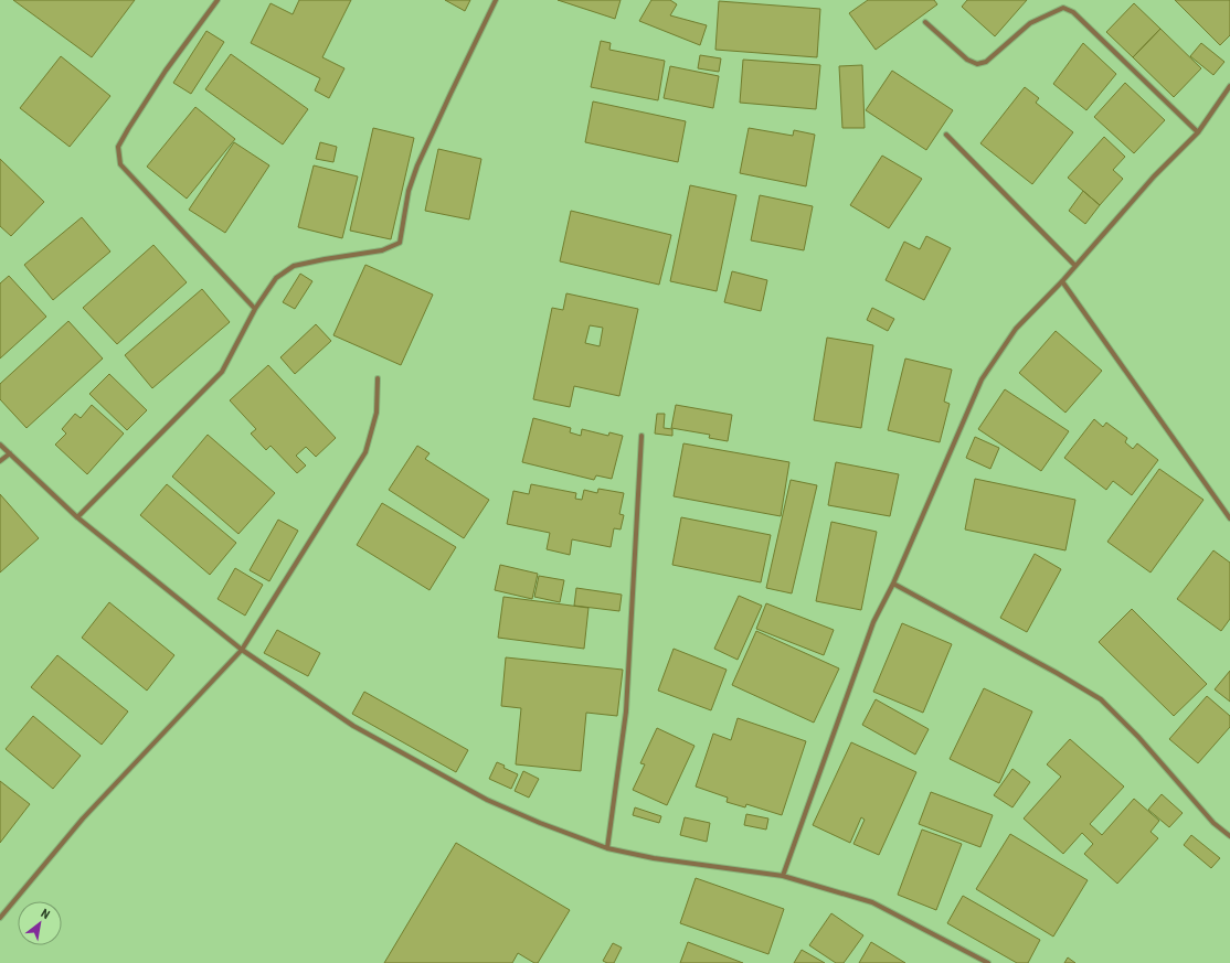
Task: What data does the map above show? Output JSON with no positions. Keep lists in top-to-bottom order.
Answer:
{
  "north": "top right"
}
